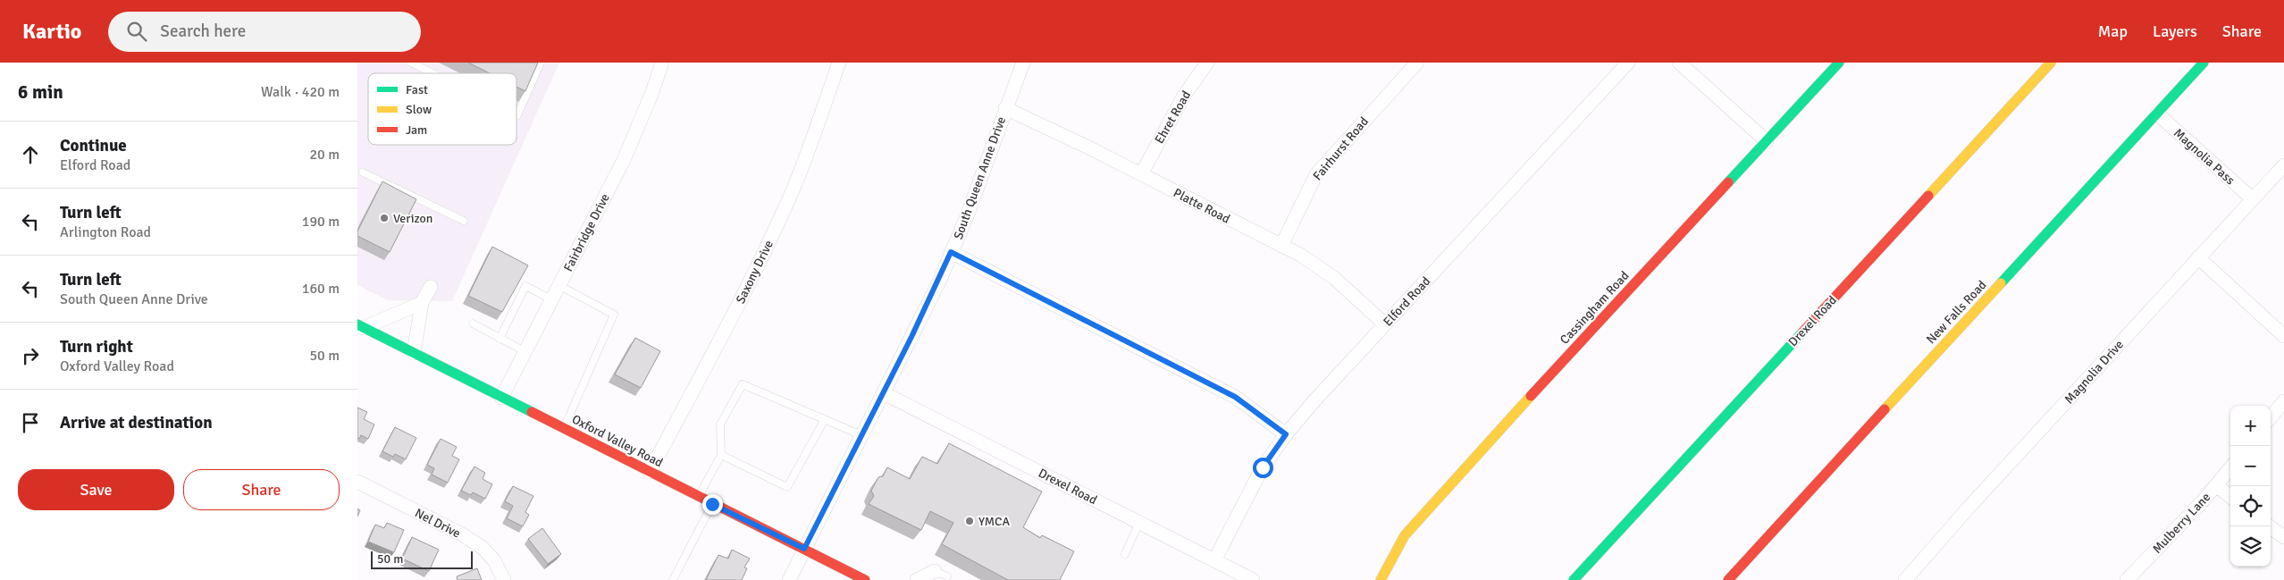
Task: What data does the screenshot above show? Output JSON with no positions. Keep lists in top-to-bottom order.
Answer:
{
  "streets": {
    "street": [
      "Ehret Road",
      "Fairhurst Road",
      "Magnolia Pass",
      "South Queen Anne Drive",
      "Platte Road",
      "Fairbridge Drive",
      "Saxony Drive",
      "Elford Road",
      "Cassingham Road",
      "New Falls Road",
      "Drexel Road",
      "Magnolia Drive",
      "Oxford Valley Road",
      "Nel Drive",
      "Mulberry Lane"
    ]
  },
  "crossings": [
    ["Ehret Road", "Platte Road"],
    ["Fairhurst Road", "Platte Road"],
    ["Magnolia Pass", "New Falls Road"],
    ["Magnolia Pass", "Magnolia Drive"],
    ["South Queen Anne Drive", "Platte Road"],
    ["South Queen Anne Drive", "Drexel Road"],
    ["South Queen Anne Drive", "Oxford Valley Road"],
    ["Platte Road", "Elford Road"],
    ["Fairbridge Drive", "Oxford Valley Road"],
    ["Saxony Drive", "Oxford Valley Road"],
    ["Elford Road", "Drexel Road"]
  ],
  "places": ["Verizon", "YMCA"],
  "legend": ["Fast", "Slow", "Jam"],
  "scale_bar": "50 m",
  "page": {
    "header": "Kartio",
    "search": "Search here",
    "nav": ["Map", "Layers", "Share"],
    "heading": ["6 min", "Walk · 420 m"],
    "list": [
      ["Continue", "Elford Road", "20 m"],
      ["Turn left", "Arlington Road", "190 m"],
      ["Turn left", "South Queen Anne Drive", "160 m"],
      ["Turn right", "Oxford Valley Road", "50 m"],
      "Arrive at destination"
    ],
    "map_buttons": ["+", "−"],
    "buttons": ["Save", "Share"],
    "scale": "50 m"
  }
}
